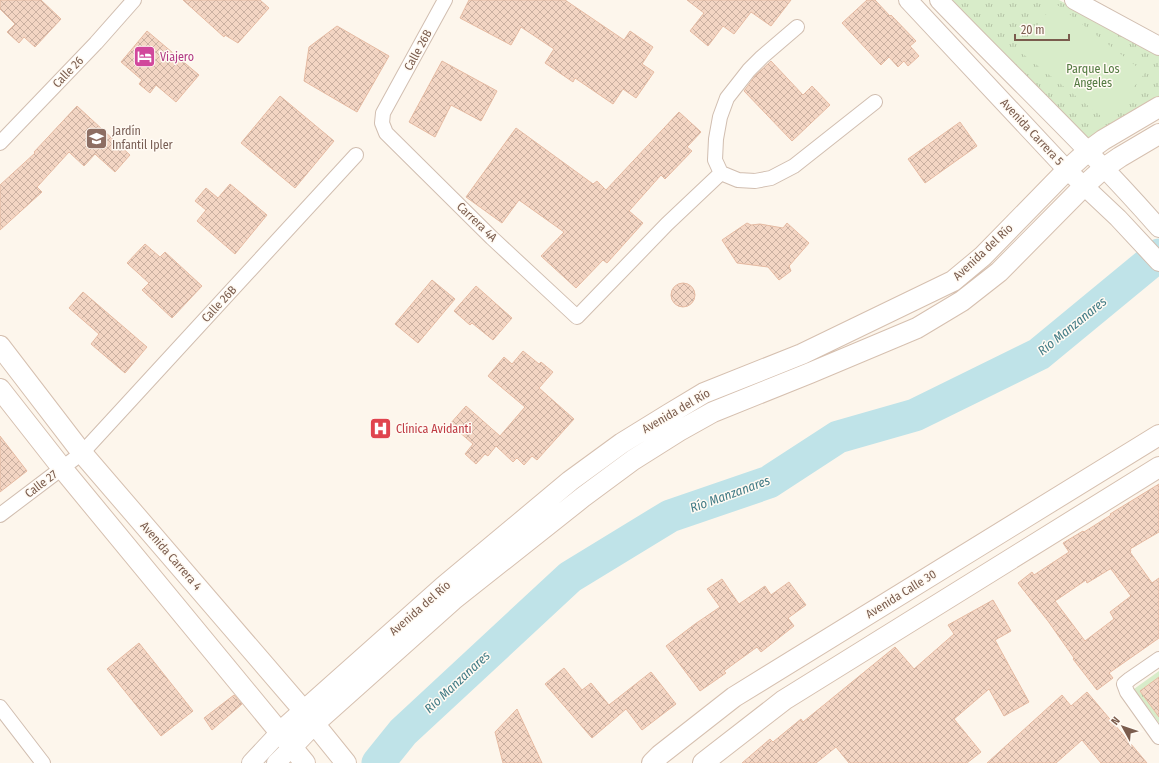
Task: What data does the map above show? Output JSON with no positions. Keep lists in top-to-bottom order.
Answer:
{
  "streets": {
    "main road": ["Avenida del Río", "Avenida Carrera 4", "Avenida Calle 30"],
    "street": [
      "Calle 26B",
      "Calle 26",
      "Avenida Carrera 5",
      "Carrera 4A",
      "Calle 27"
    ]
  },
  "crossings": [
    ["Calle 26B", "Carrera 4A"],
    ["Calle 26B", "Calle 27"],
    ["Calle 26B", "Avenida Carrera 4"],
    ["Avenida Carrera 5", "Avenida del Río"],
    ["Avenida del Río", "Avenida Carrera 4"],
    ["Calle 27", "Avenida Carrera 4"]
  ],
  "water": ["Río Manzanares"],
  "parks": ["Parque Los Angeles"],
  "places": {
    "hotel": ["Viajero"],
    "school or university": ["Jardín Infantil Ipler"],
    "hospital": ["Clínica Avidanti"]
  },
  "scale_bar": "20 m",
  "north": "top left"
}
